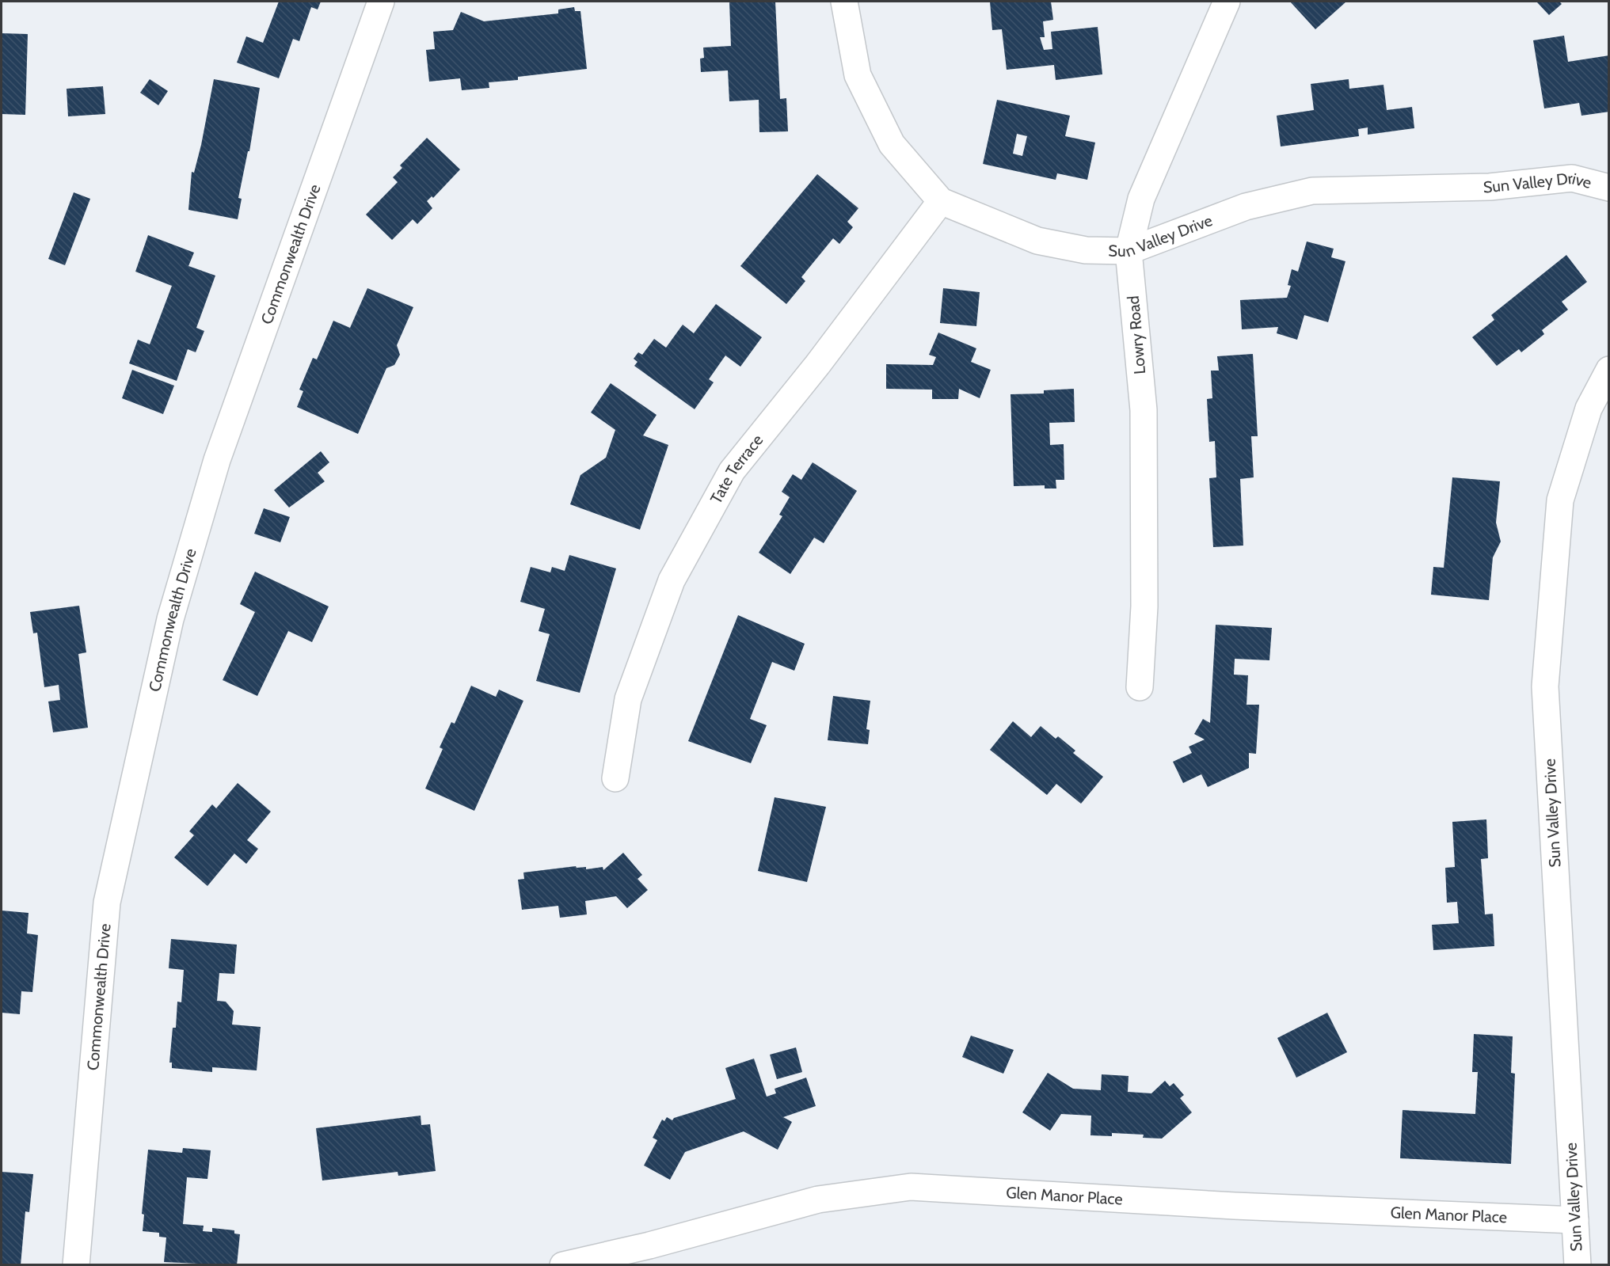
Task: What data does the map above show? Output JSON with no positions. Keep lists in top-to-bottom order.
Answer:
{
  "streets": {
    "street": [
      "Sun Valley Drive",
      "Commonwealth Drive",
      "Lowry Road",
      "Tate Terrace",
      "Glen Manor Place"
    ]
  },
  "crossings": [
    ["Sun Valley Drive", "Lowry Road"],
    ["Sun Valley Drive", "Tate Terrace"],
    ["Sun Valley Drive", "Glen Manor Place"]
  ]
}
